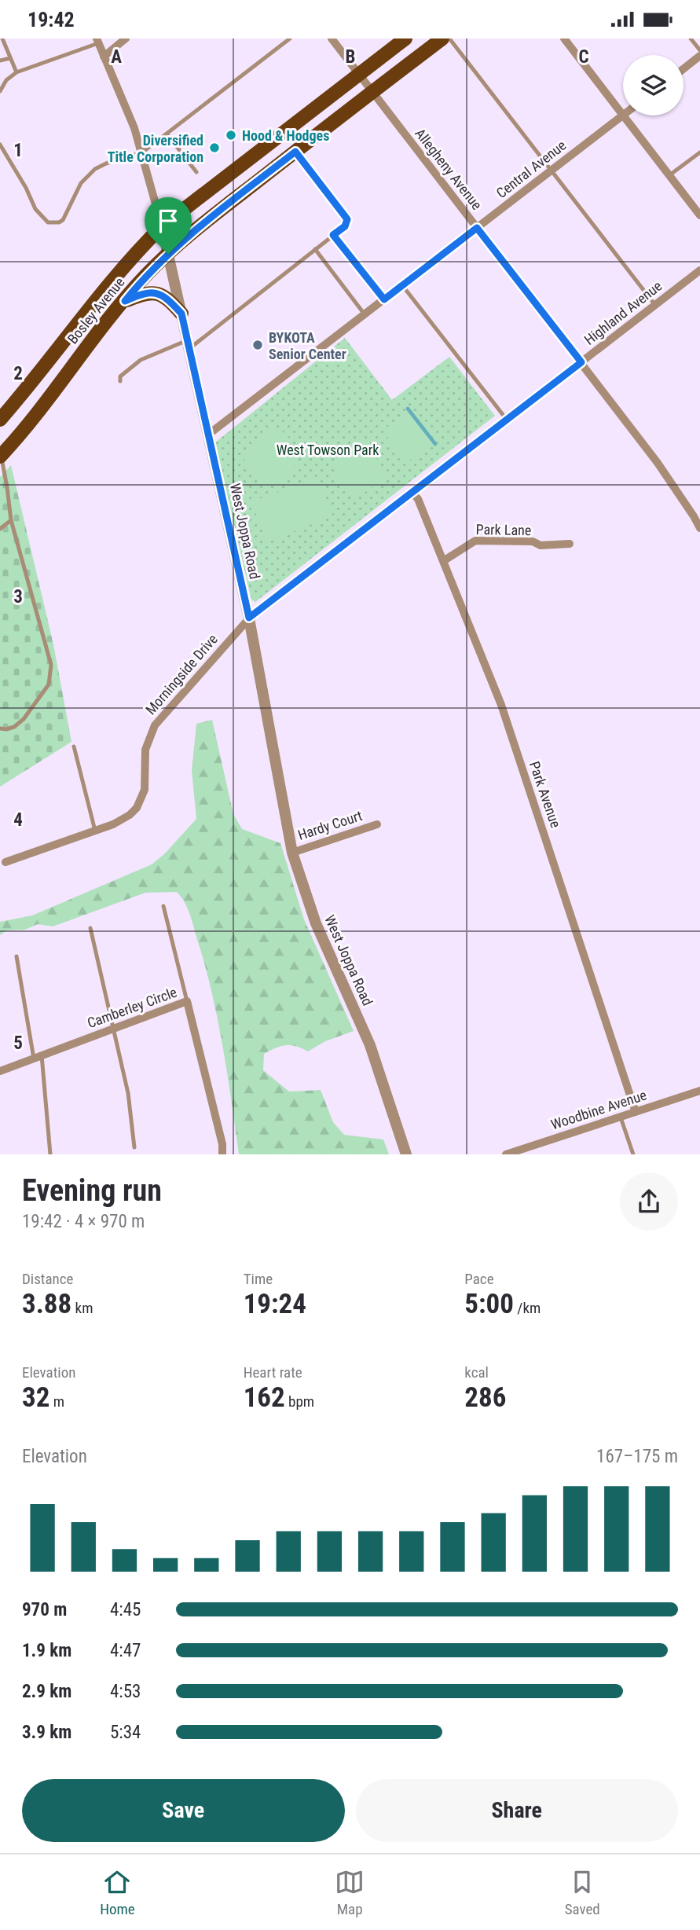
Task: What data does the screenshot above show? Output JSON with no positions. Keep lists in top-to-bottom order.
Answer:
{
  "streets": {
    "main road": ["Bosley Avenue"],
    "street": [
      "Allegheny Avenue",
      "Central Avenue",
      "Highland Avenue",
      "Park Lane",
      "West Joppa Road",
      "Morningside Drive",
      "Park Avenue",
      "Hardy Court",
      "Camberley Circle",
      "Woodbine Avenue"
    ]
  },
  "crossings": [
    ["Allegheny Avenue", "Central Avenue"],
    ["Allegheny Avenue", "Bosley Avenue"],
    ["Allegheny Avenue", "Highland Avenue"],
    ["Central Avenue", "West Joppa Road"],
    ["Bosley Avenue", "West Joppa Road"],
    ["Highland Avenue", "West Joppa Road"],
    ["Highland Avenue", "Morningside Drive"],
    ["Highland Avenue", "Park Avenue"],
    ["Park Lane", "Park Avenue"],
    ["West Joppa Road", "Morningside Drive"],
    ["West Joppa Road", "Hardy Court"],
    ["Park Avenue", "Woodbine Avenue"]
  ],
  "parks": ["West Towson Park"],
  "places": ["Hood & Hodges", "Diversified Title Corporation", "BYKOTA Senior Center"],
  "page": {
    "status": "19:42",
    "heading": ["Evening run", "19:42 · 4 × 970 m"],
    "stats": [
      ["Distance", "3.88 km"],
      ["Time", "19:24"],
      ["Pace", "5:00 /km"],
      ["Elevation", "32 m"],
      ["Heart rate", "162 bpm"],
      ["kcal", "286"]
    ],
    "chart": ["Elevation", "167–175 m"],
    "list": [
      {
        "name": "970 m",
        "note": "4:45"
      },
      {
        "name": "1.9 km",
        "note": "4:47"
      },
      {
        "name": "2.9 km",
        "note": "4:53"
      },
      {
        "name": "3.9 km",
        "note": "5:34"
      }
    ],
    "buttons": ["Save", "Share"],
    "tabs": ["Home", "Map", "Saved"]
  },
  "grid": {
    "columns": ["A", "B", "C"],
    "rows": [
      "1",
      "2",
      "3",
      "4",
      "5"
    ]
  }
}
